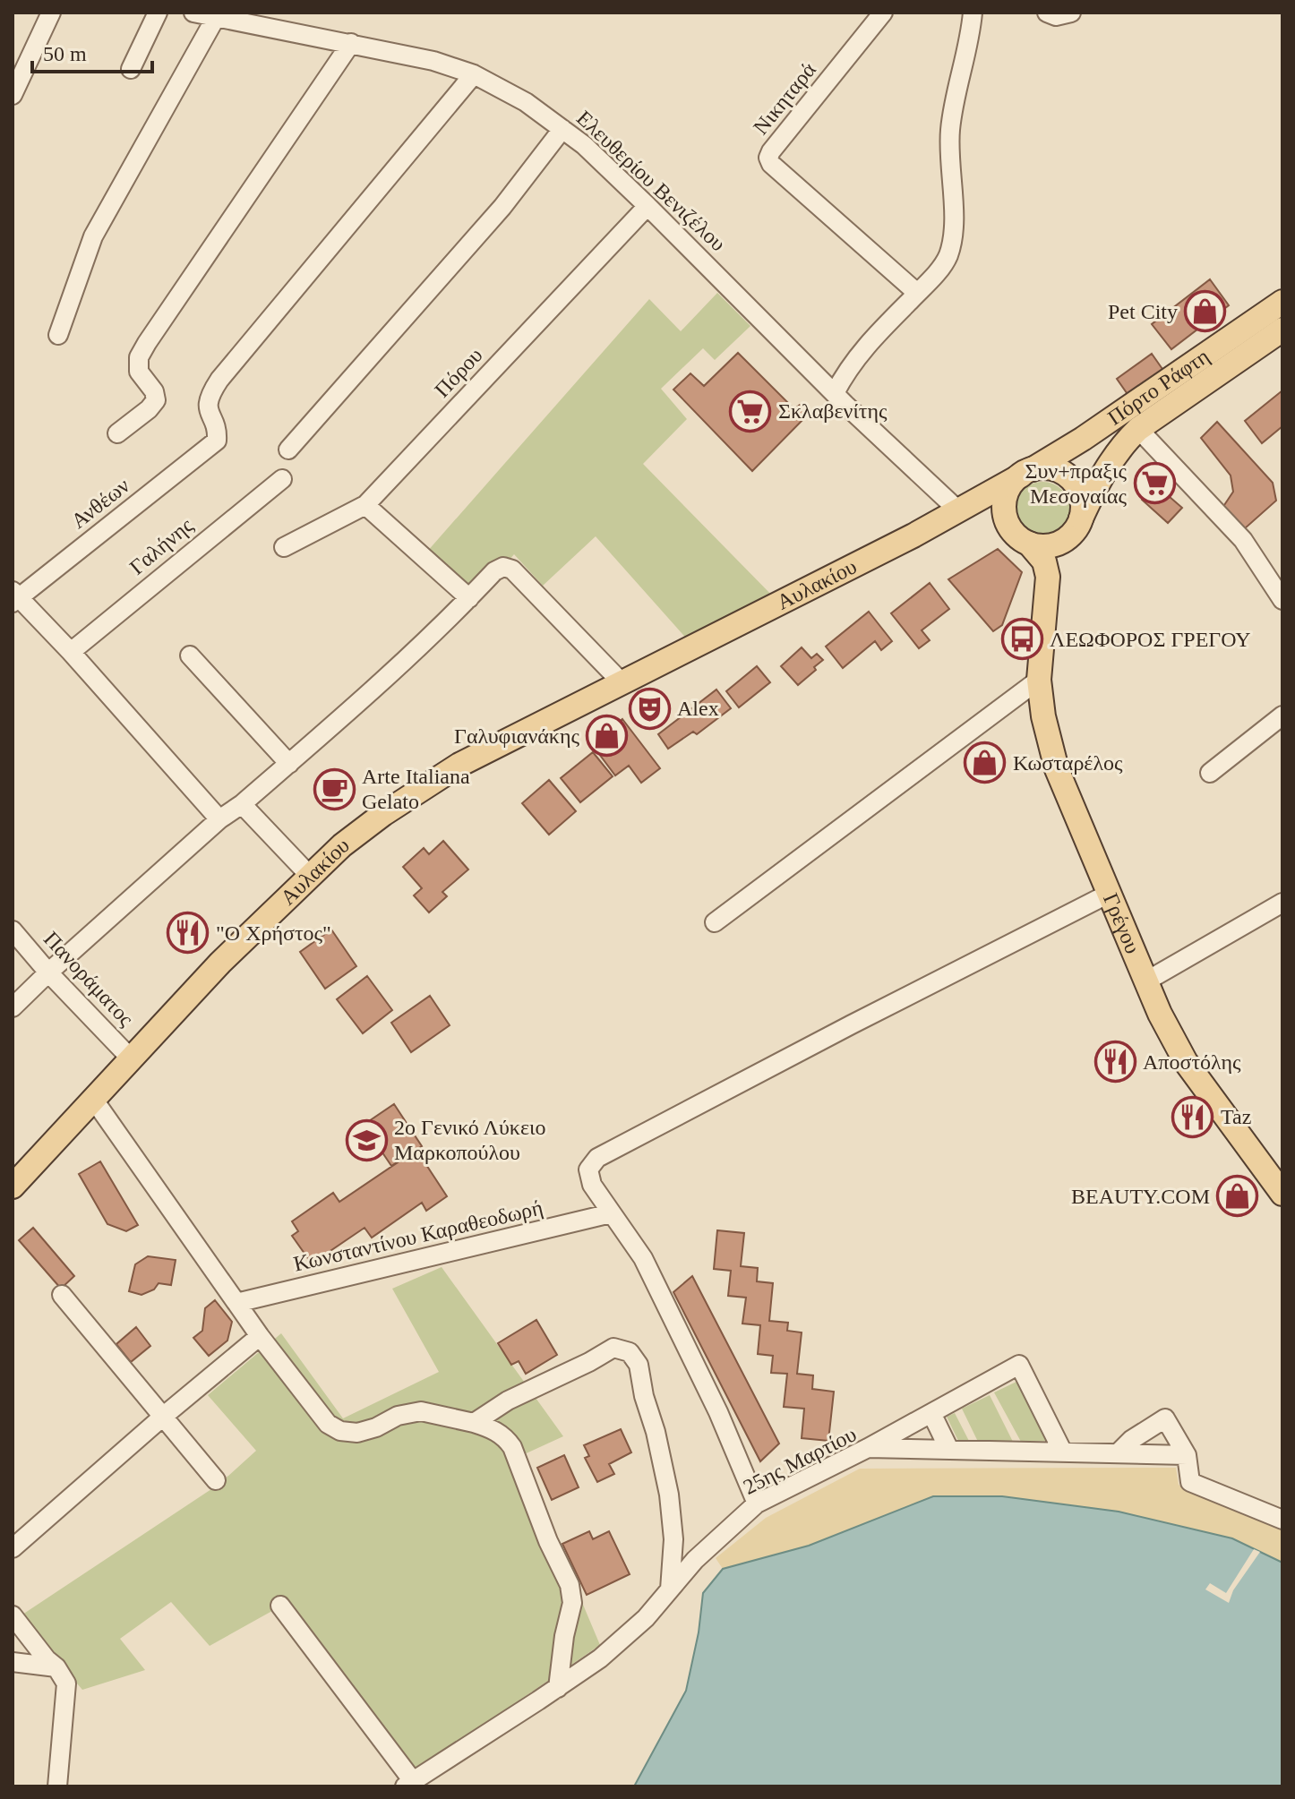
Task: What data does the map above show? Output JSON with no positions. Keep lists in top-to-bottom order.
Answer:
{
  "streets": {
    "main road": ["Πόρτο Ράφτη", "Αυλακίου", "Γρέγου"],
    "street": [
      "Νικηταρά",
      "Ελευθερίου Βενιζέλου",
      "Πόρου",
      "Ανθέων",
      "Γαλήνης",
      "Πανοράματος",
      "Κωνσταντίνου Καραθεοδωρή",
      "25ης Μαρτίου"
    ]
  },
  "crossings": [
    ["Ελευθερίου Βενιζέλου", "Πόρου"],
    ["Ελευθερίου Βενιζέλου", "Ανθέων"],
    ["Ελευθερίου Βενιζέλου", "Αυλακίου"],
    ["Πόρτο Ράφτη", "Αυλακίου"],
    ["Πόρτο Ράφτη", "Γρέγου"],
    ["Αυλακίου", "Γρέγου"],
    ["Αυλακίου", "Πανοράματος"]
  ],
  "places": {
    "shop": [
      "Pet City",
      "Γαλυφιανάκης",
      "Κωσταρέλος",
      "BEAUTY.COM"
    ],
    "supermarket": ["Σκλαβενίτης", "Συν+πραξις Μεσογαίας"],
    "bus stop": ["ΛΕΩΦΟΡΟΣ ΓΡΕΓΟΥ"],
    "theatre": ["Alex"],
    "cafe": ["Arte Italiana Gelato"],
    "restaurant": ["\"Ο Χρήστος\"", "Αποστόλης", "Taz"],
    "school or university": ["2ο Γενικό Λύκειο Μαρκοπούλου"]
  },
  "scale_bar": "50 m"
}
